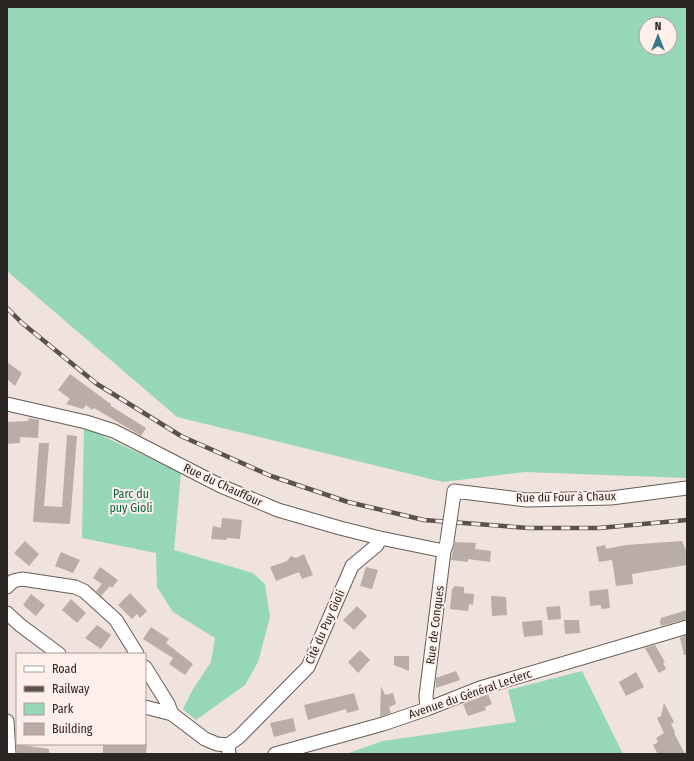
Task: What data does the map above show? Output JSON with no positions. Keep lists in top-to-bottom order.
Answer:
{
  "streets": {
    "street": [
      "Rue du Chauffour",
      "Rue du Four à Chaux",
      "Rue de Conques",
      "Cité du Puy Gioli",
      "Avenue du Général Leclerc"
    ]
  },
  "crossings": [
    ["Rue du Chauffour", "Rue de Conques"],
    ["Rue du Chauffour", "Cité du Puy Gioli"],
    ["Rue du Four à Chaux", "Rue de Conques"],
    ["Rue de Conques", "Avenue du Général Leclerc"]
  ],
  "parks": ["Parc du puy Gioli"],
  "legend": [
    "Road",
    "Railway",
    "Park",
    "Building"
  ],
  "north": "top"
}
